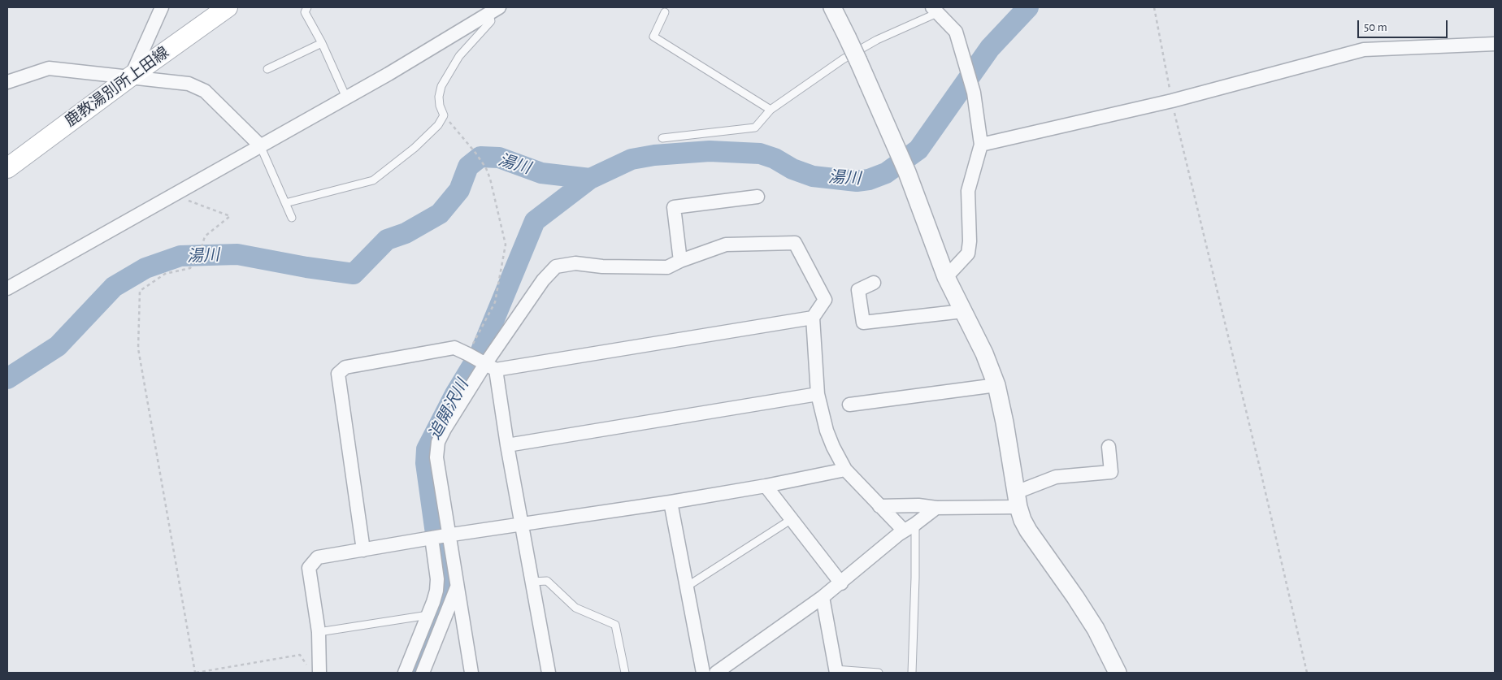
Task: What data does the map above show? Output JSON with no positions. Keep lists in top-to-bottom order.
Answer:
{
  "streets": {
    "main road": ["鹿教湯別所上田線"]
  },
  "water": ["湯川", "追開沢川"],
  "scale_bar": "50 m"
}
